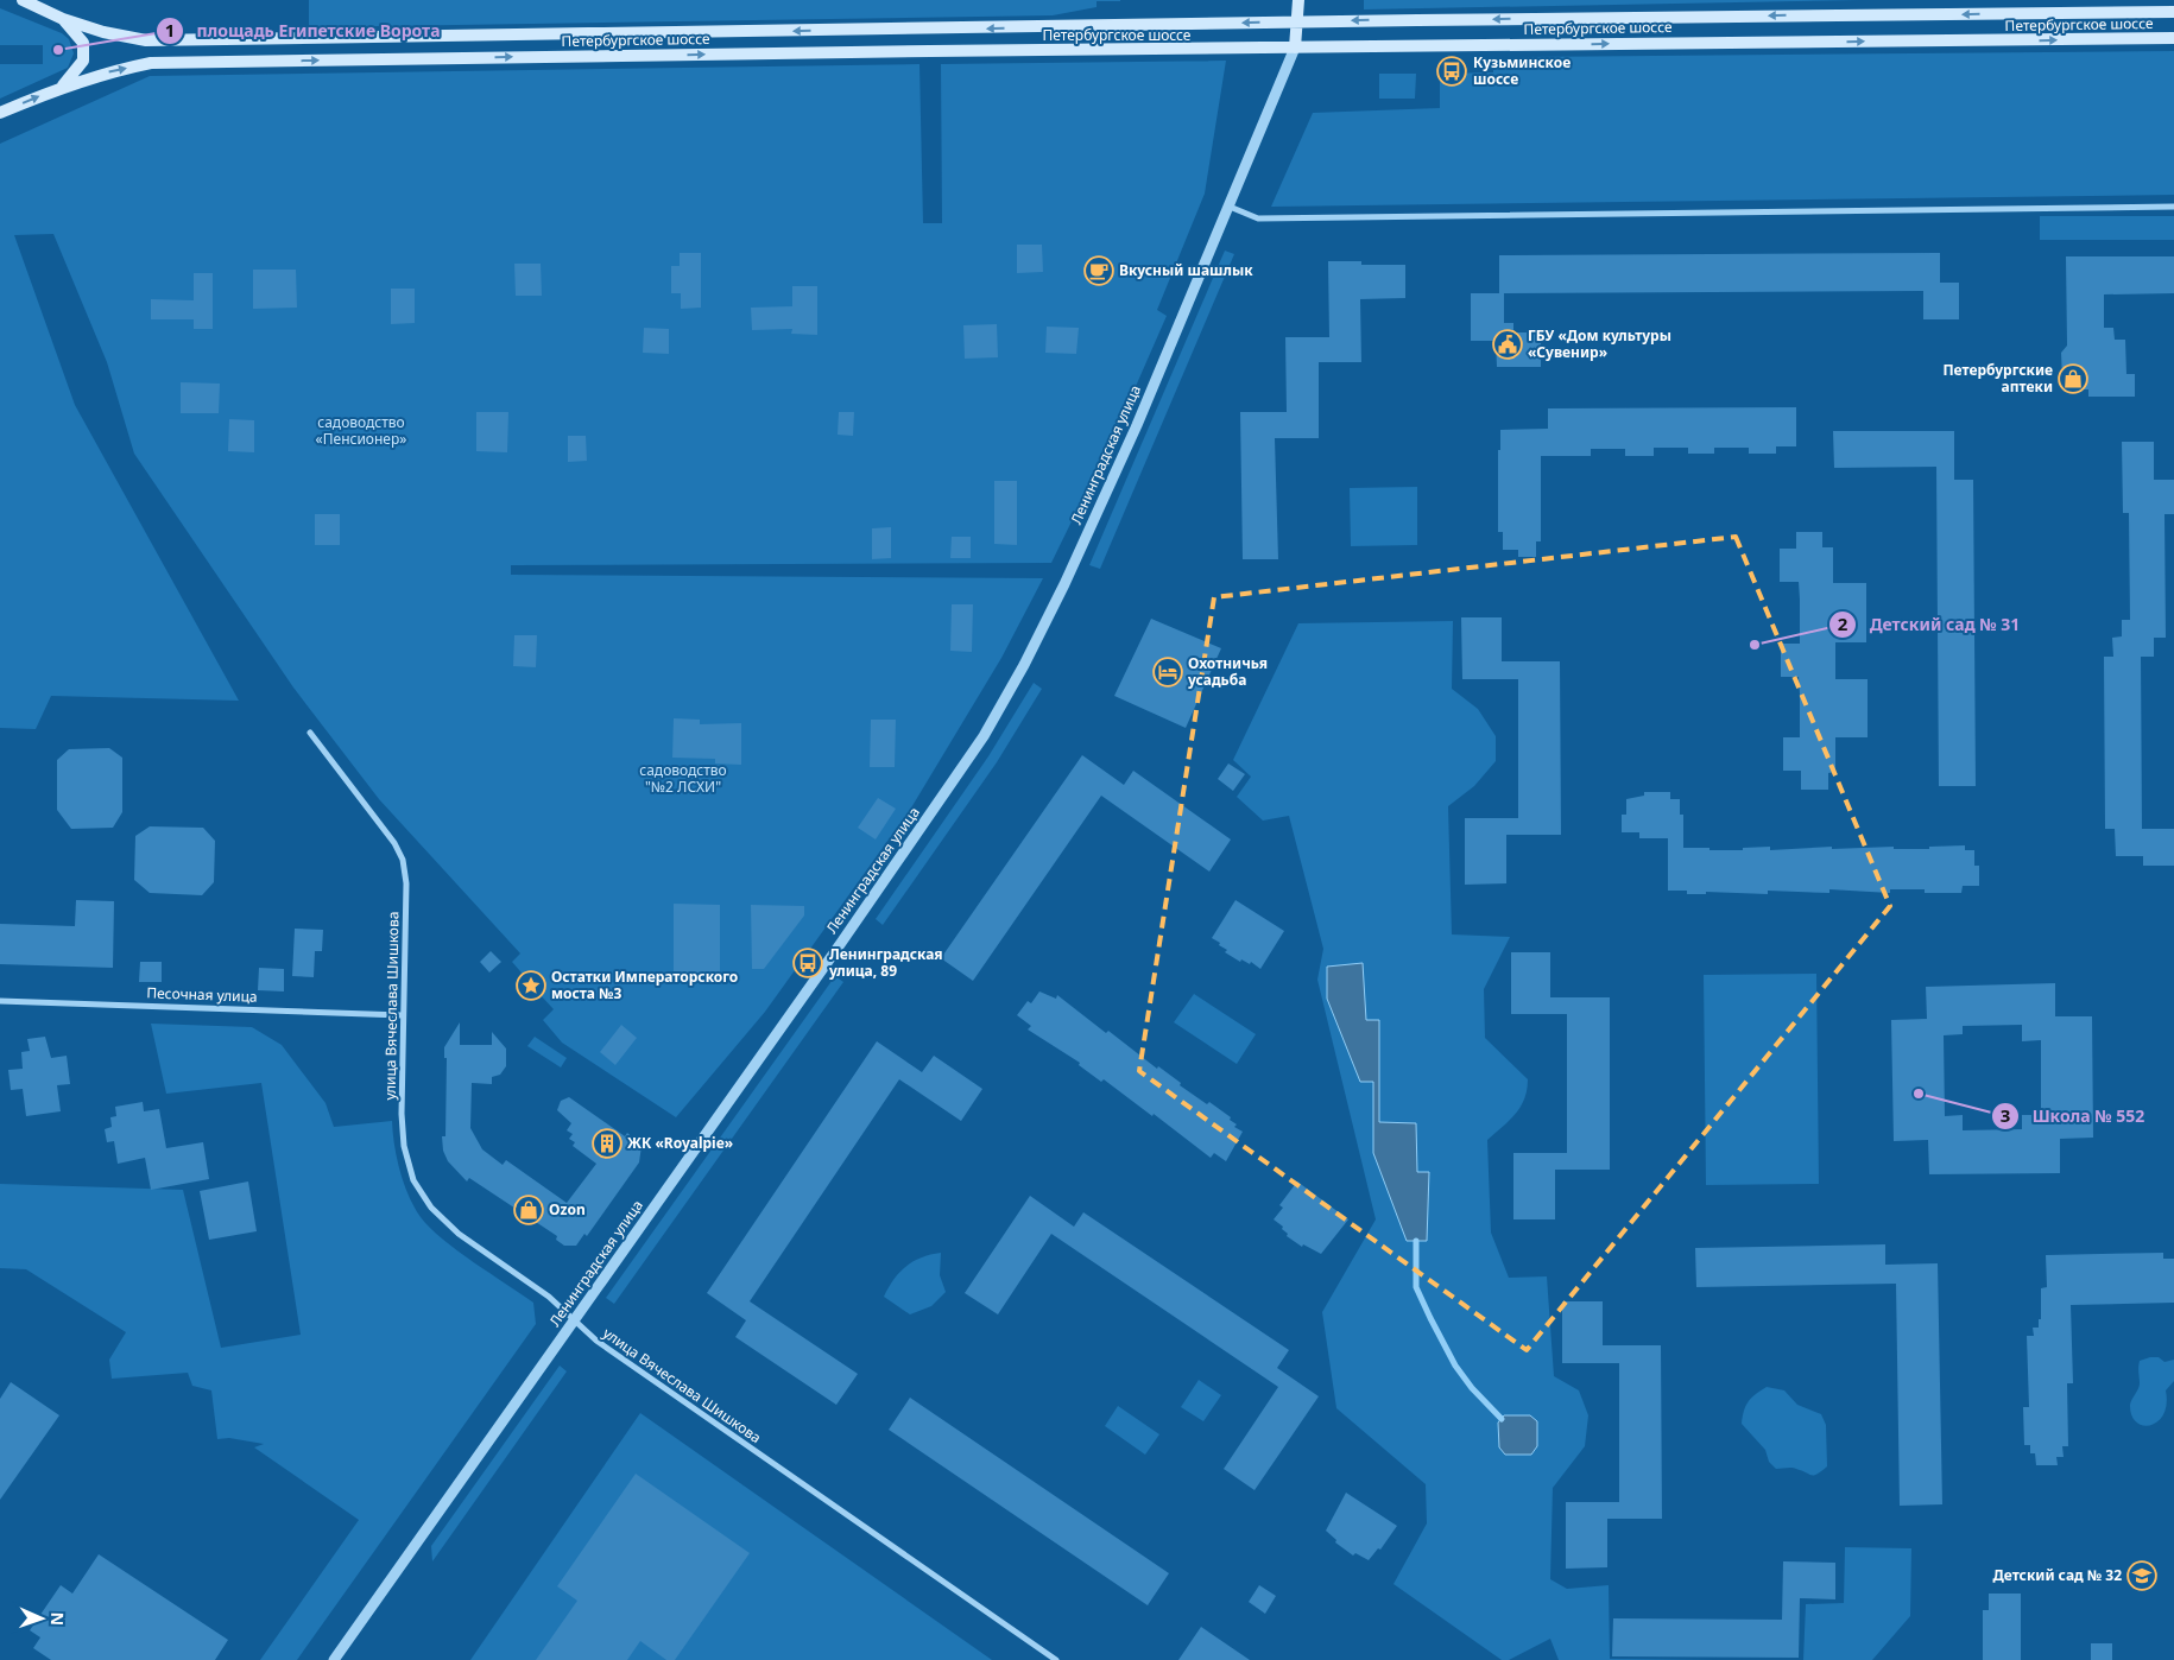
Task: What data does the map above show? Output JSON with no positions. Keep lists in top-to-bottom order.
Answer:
{
  "streets": {
    "main road": ["Петербургское шоссе", "Ленинградская улица"],
    "street": ["Песочная улица", "улица Вячеслава Шишкова"]
  },
  "crossings": [
    ["Петербургское шоссе", "Ленинградская улица"],
    ["Ленинградская улица", "улица Вячеслава Шишкова"],
    ["Песочная улица", "улица Вячеслава Шишкова"]
  ],
  "parks": ["садоводство «Пенсионер»", "садоводство \"№2 ЛСХИ\""],
  "places": {
    "other": ["площадь Египетские Ворота", "Детский сад № 31", "Школа № 552"],
    "bus stop": ["Кузьминское шоссе", "Ленинградская улица, 89"],
    "cafe": ["Вкусный шашлык"],
    "public building": ["ГБУ «Дом культуры «Сувенир»"],
    "shop": ["Петербургские аптеки", "Ozon"],
    "hotel": ["Охотничья усадьба"],
    "place": ["Остатки Императорского моста №3"],
    "building": ["ЖК «Royalpie»"],
    "school or university": ["Детский сад № 32"]
  },
  "north": "right"
}
